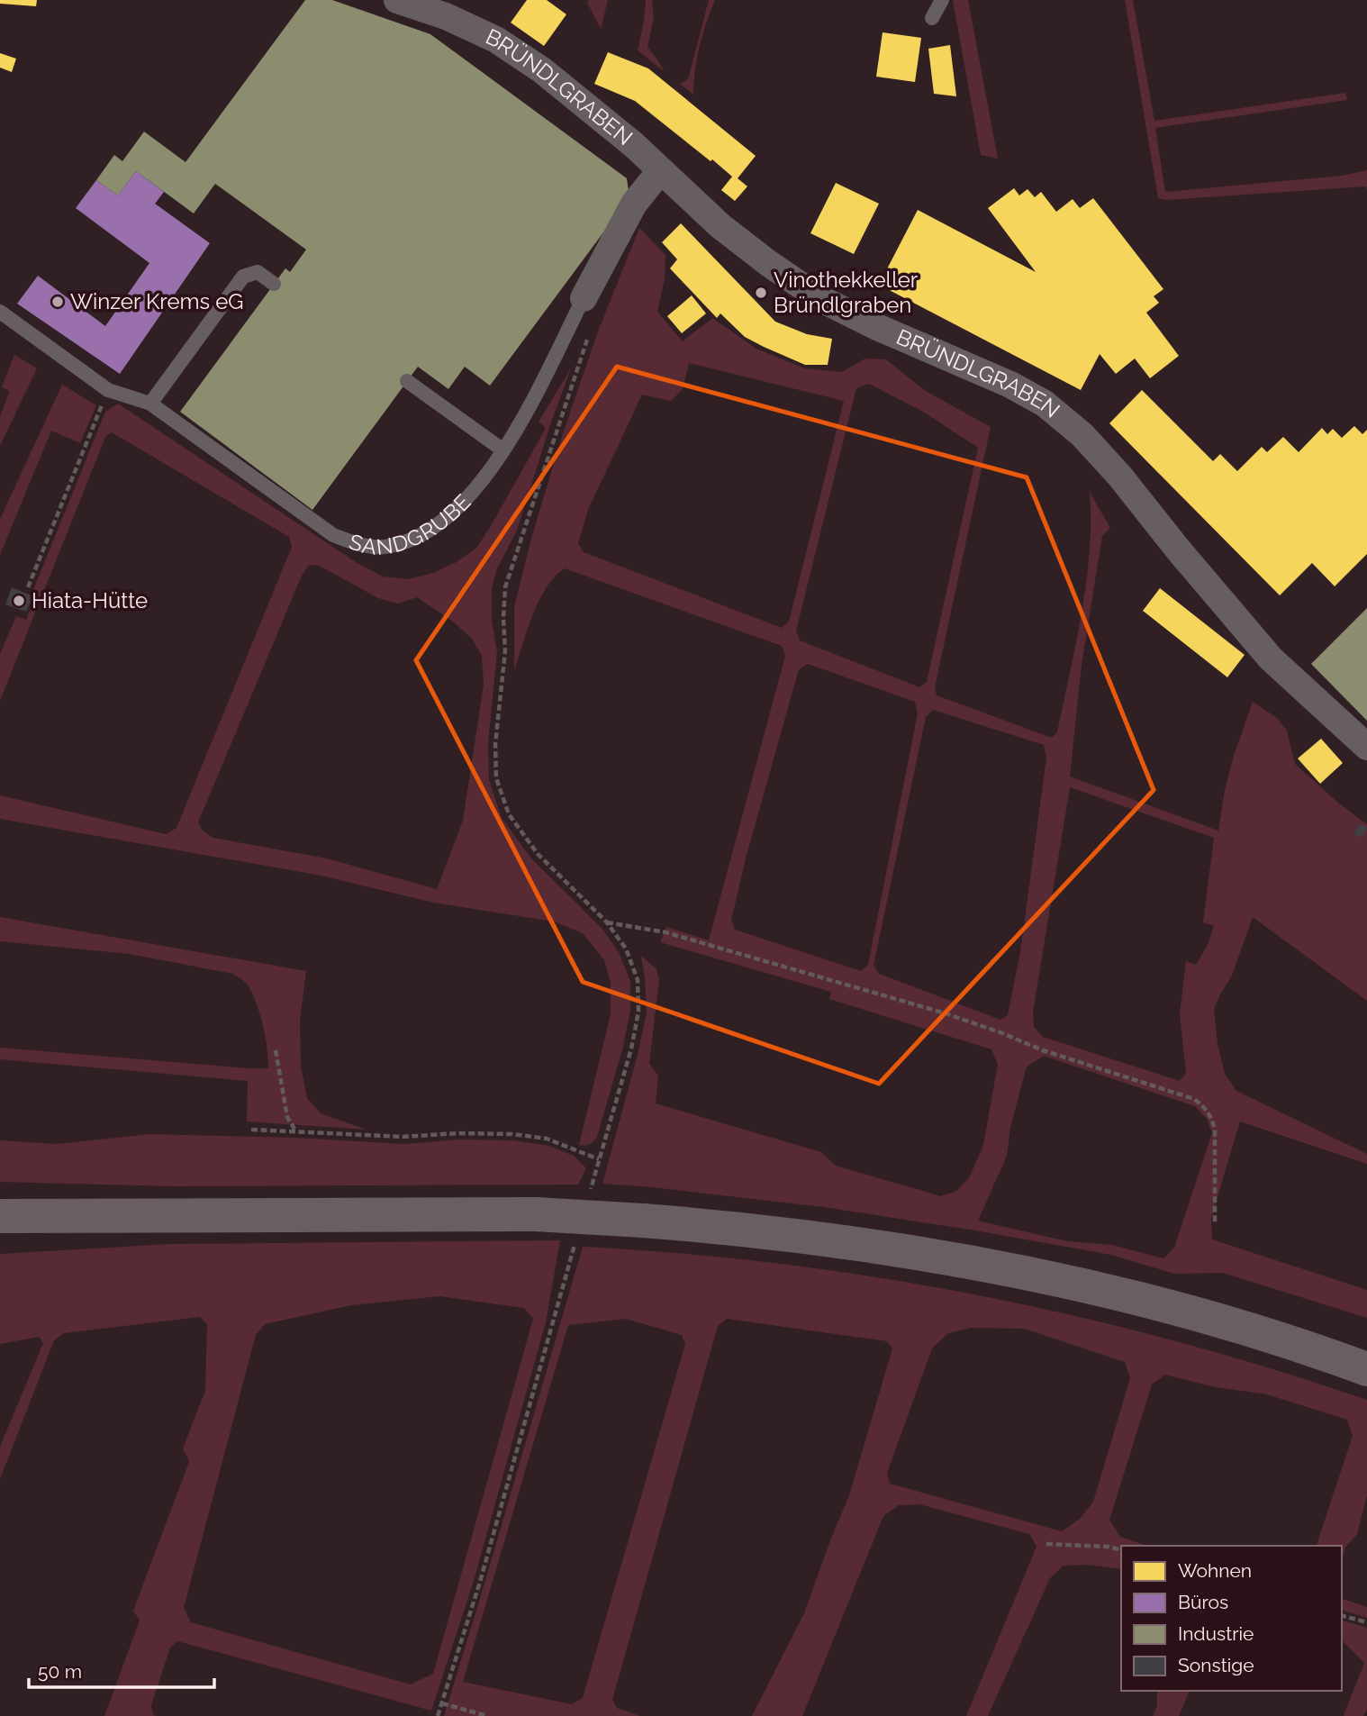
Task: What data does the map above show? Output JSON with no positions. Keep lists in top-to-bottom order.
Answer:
{
  "streets": {
    "street": ["BRÜNDLGRABEN", "SANDGRUBE"]
  },
  "crossings": [
    ["BRÜNDLGRABEN", "SANDGRUBE"]
  ],
  "places": ["Vinothekkeller Bründlgraben", "Winzer Krems eG", "Hiata-Hütte"],
  "legend": [
    "Wohnen",
    "Büros",
    "Industrie",
    "Sonstige"
  ],
  "scale_bar": "50 m"
}
